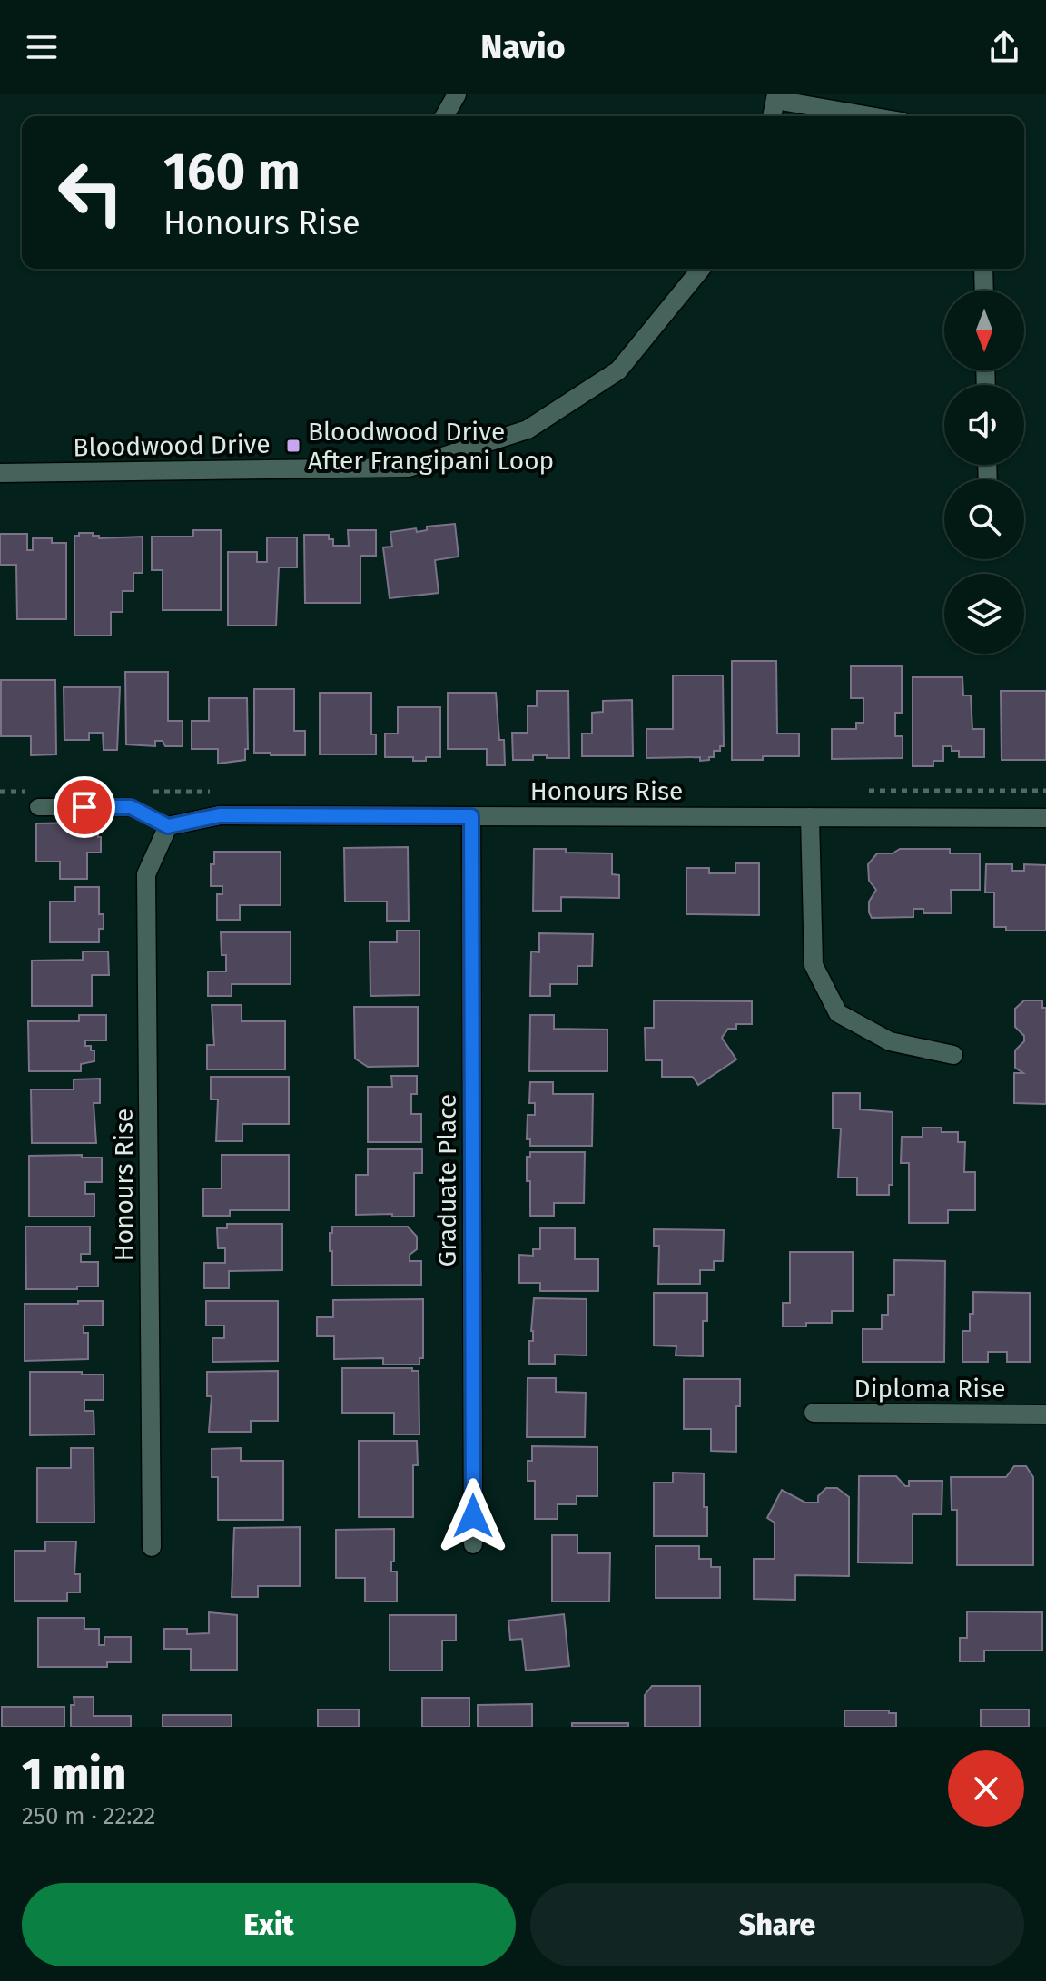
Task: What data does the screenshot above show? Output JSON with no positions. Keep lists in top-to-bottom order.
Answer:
{
  "streets": {
    "street": [
      "Bloodwood Drive",
      "Honours Rise",
      "Graduate Place",
      "Diploma Rise"
    ]
  },
  "crossings": [
    ["Honours Rise", "Graduate Place"]
  ],
  "places": {
    "transit": ["Bloodwood Drive After Frangipani Loop"]
  },
  "north": "bottom",
  "page": {
    "header": "Navio",
    "turn": ["160 m", "Honours Rise"],
    "heading": ["1 min", "250 m · 22:22"],
    "buttons": ["Exit", "Share"]
  }
}
